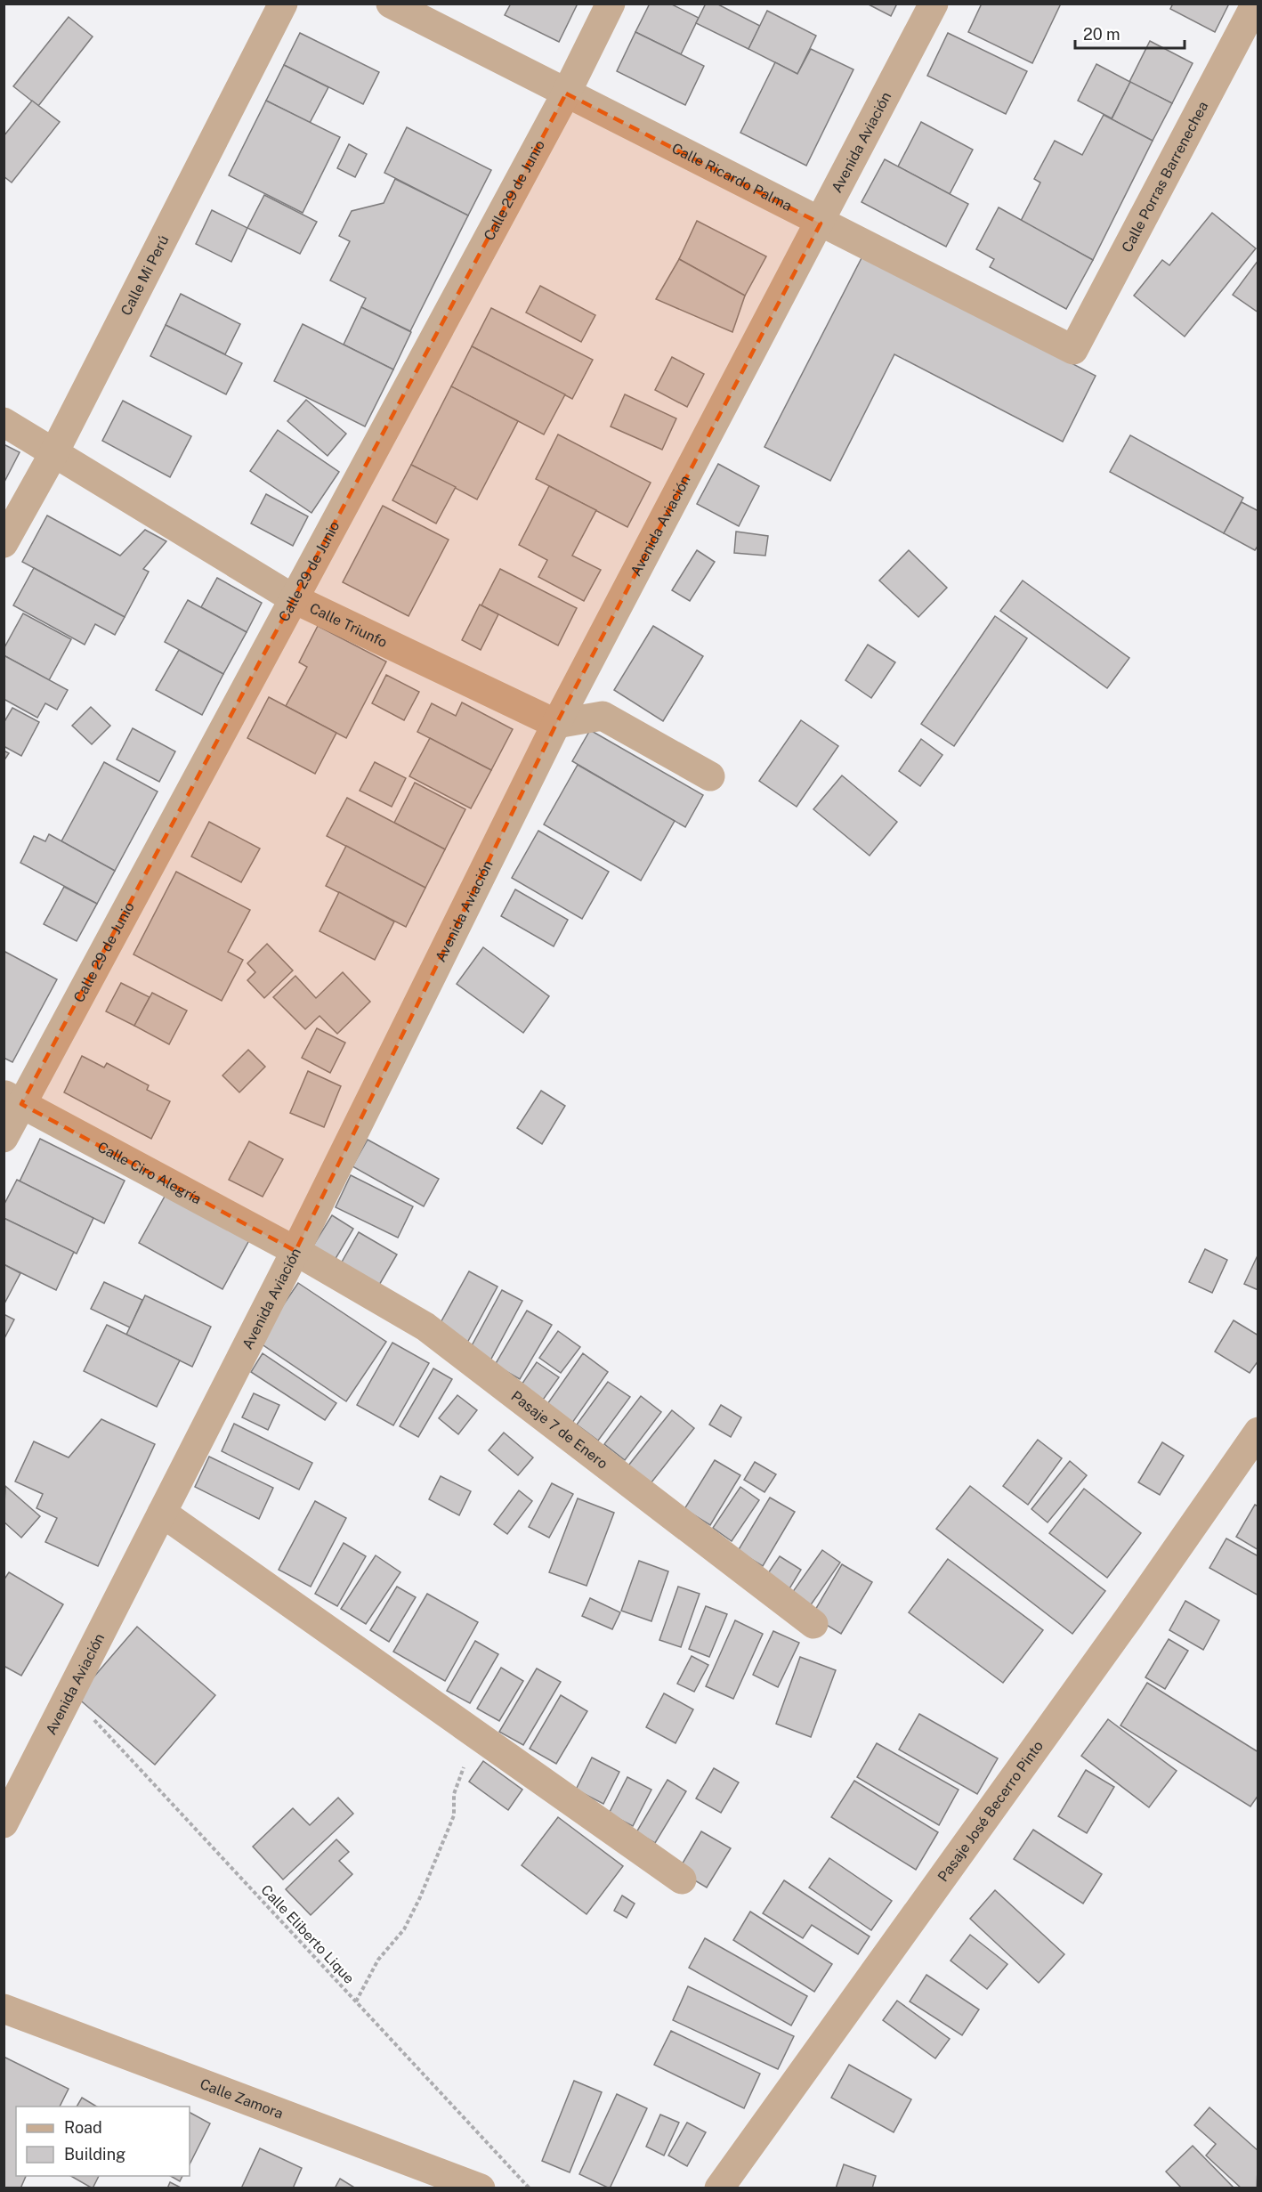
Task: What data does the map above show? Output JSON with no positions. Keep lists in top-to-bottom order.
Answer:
{
  "streets": {
    "street": [
      "Avenida Aviación",
      "Calle Porras Barrenechea",
      "Calle Ricardo Palma",
      "Calle 29 de Junio",
      "Calle Mi Perú",
      "Calle Triunfo",
      "Calle Ciro Alegría",
      "Pasaje 7 de Enero",
      "Pasaje José Becerro Pinto",
      "Calle Zamora"
    ],
    "path": ["Calle Eliberto Lique"]
  },
  "crossings": [
    ["Avenida Aviación", "Calle Ricardo Palma"],
    ["Avenida Aviación", "Calle Triunfo"],
    ["Avenida Aviación", "Calle Ciro Alegría"],
    ["Avenida Aviación", "Pasaje 7 de Enero"],
    ["Avenida Aviación", "Calle Eliberto Lique"],
    ["Calle Porras Barrenechea", "Calle Ricardo Palma"],
    ["Calle Ricardo Palma", "Calle 29 de Junio"],
    ["Calle 29 de Junio", "Calle Triunfo"],
    ["Calle 29 de Junio", "Calle Ciro Alegría"],
    ["Calle Mi Perú", "Calle Triunfo"],
    ["Calle Ciro Alegría", "Pasaje 7 de Enero"]
  ],
  "legend": ["Road", "Building"],
  "scale_bar": "20 m"
}
